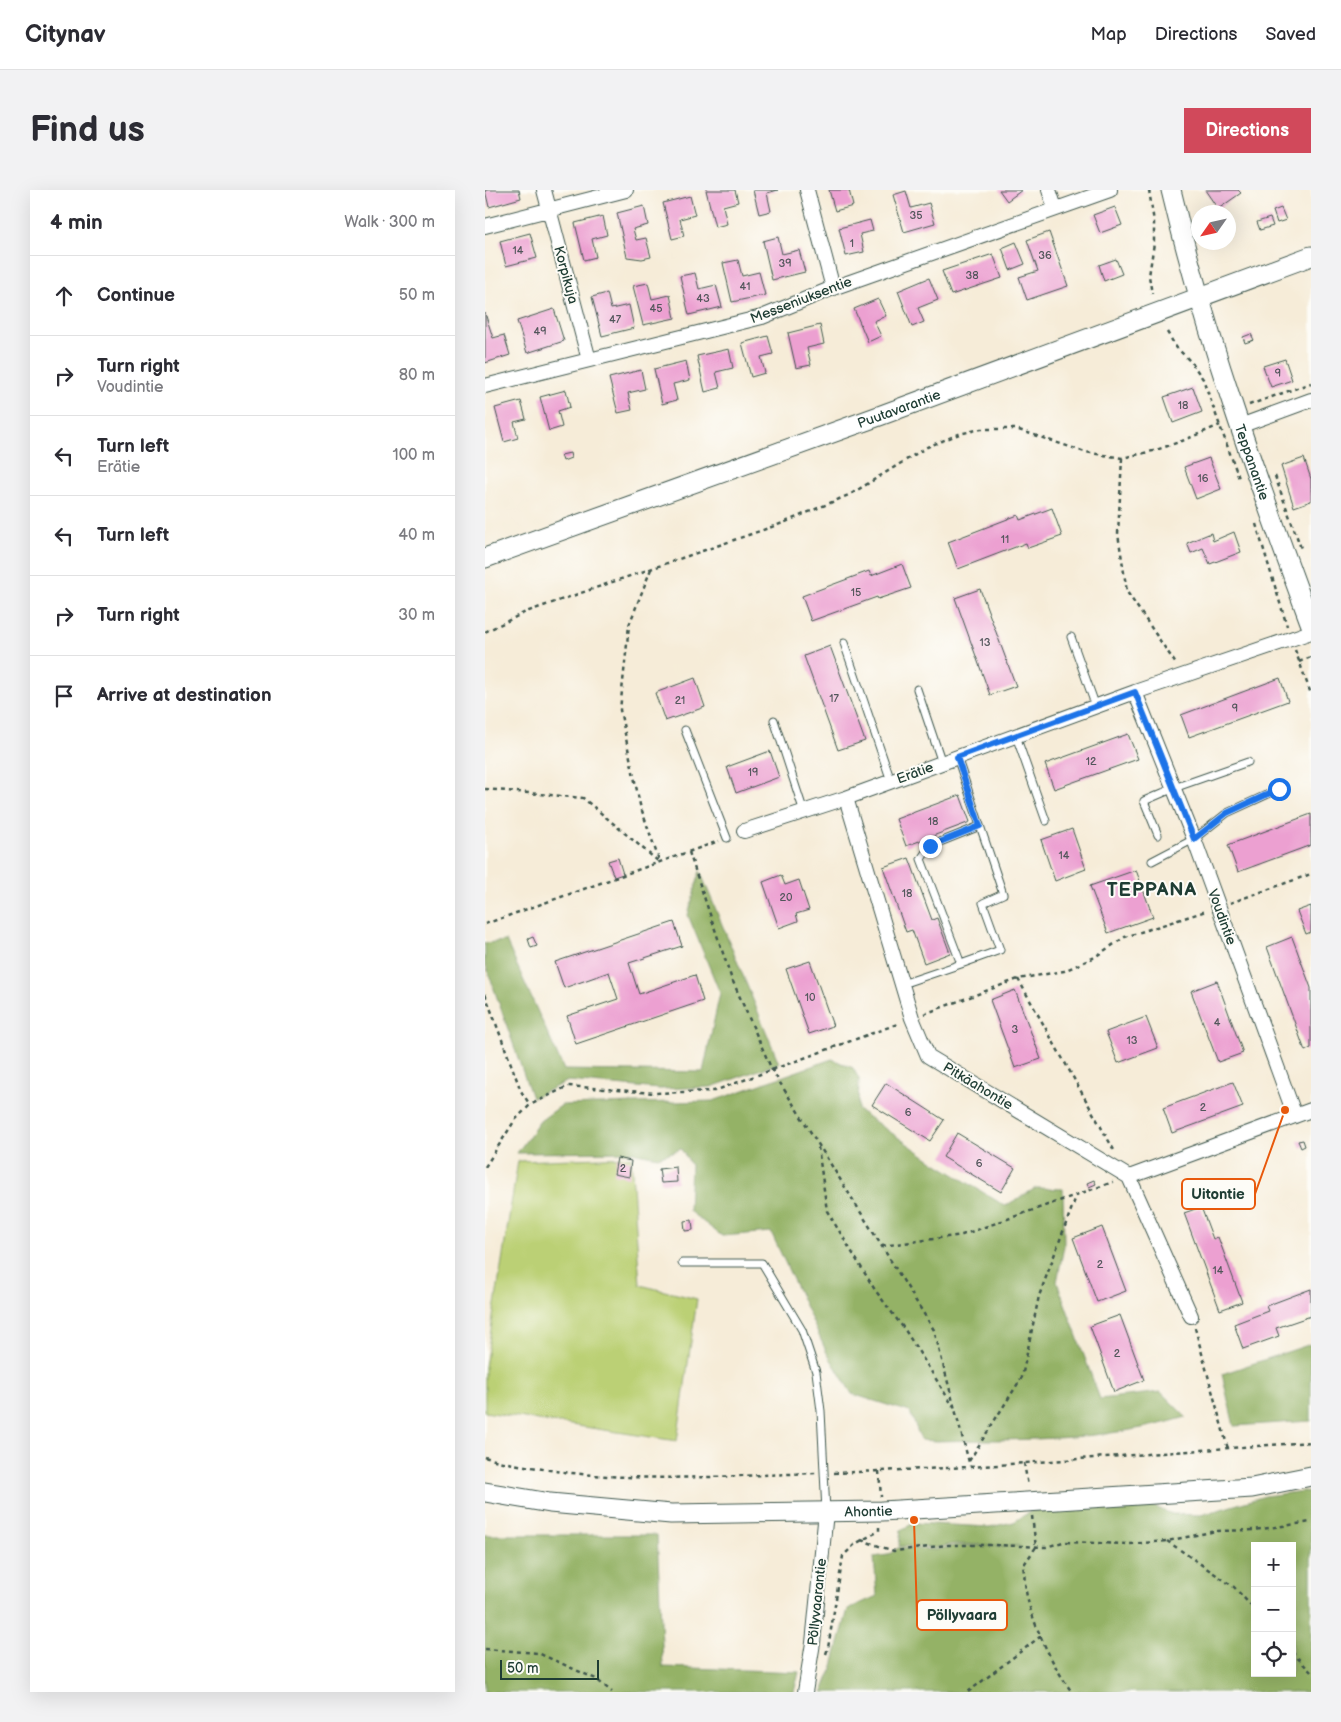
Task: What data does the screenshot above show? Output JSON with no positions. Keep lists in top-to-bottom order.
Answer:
{
  "streets": {
    "street": [
      "Korpikuja",
      "Messeniuksentie",
      "Puutavarantie",
      "Teppanantie",
      "Erätie",
      "Voudintie",
      "Pitkäahontie",
      "Ahontie",
      "Pöllyvaarantie"
    ]
  },
  "crossings": [
    ["Korpikuja", "Messeniuksentie"],
    ["Puutavarantie", "Teppanantie"],
    ["Erätie", "Voudintie"],
    ["Erätie", "Pitkäahontie"],
    ["Ahontie", "Pöllyvaarantie"]
  ],
  "districts": ["TEPPANA"],
  "places": ["Uitontie", "Pöllyvaara"],
  "house_numbers": [
    "35",
    "1",
    "14",
    "36",
    "39",
    "38",
    "41",
    "43",
    "45",
    "47",
    "49",
    "9",
    "18",
    "16",
    "11",
    "15",
    "13",
    "17",
    "21",
    "9",
    "12",
    "19",
    "18",
    "14",
    "18",
    "20",
    "10",
    "4",
    "3",
    "13",
    "2",
    "6",
    "6",
    "2",
    "2",
    "14",
    "2"
  ],
  "scale_bar": "50 m",
  "north": "bottom left",
  "page": {
    "header": "Citynav",
    "nav": ["Map", "Directions", "Saved"],
    "buttons": "Directions",
    "title": "Find us",
    "heading": ["4 min", "Walk · 300 m"],
    "list": [
      ["Continue", "50 m"],
      ["Turn right", "Voudintie", "80 m"],
      ["Turn left", "Erätie", "100 m"],
      ["Turn left", "40 m"],
      ["Turn right", "30 m"],
      "Arrive at destination"
    ],
    "map_buttons": ["+", "−"],
    "scale": "50 m"
  }
}
